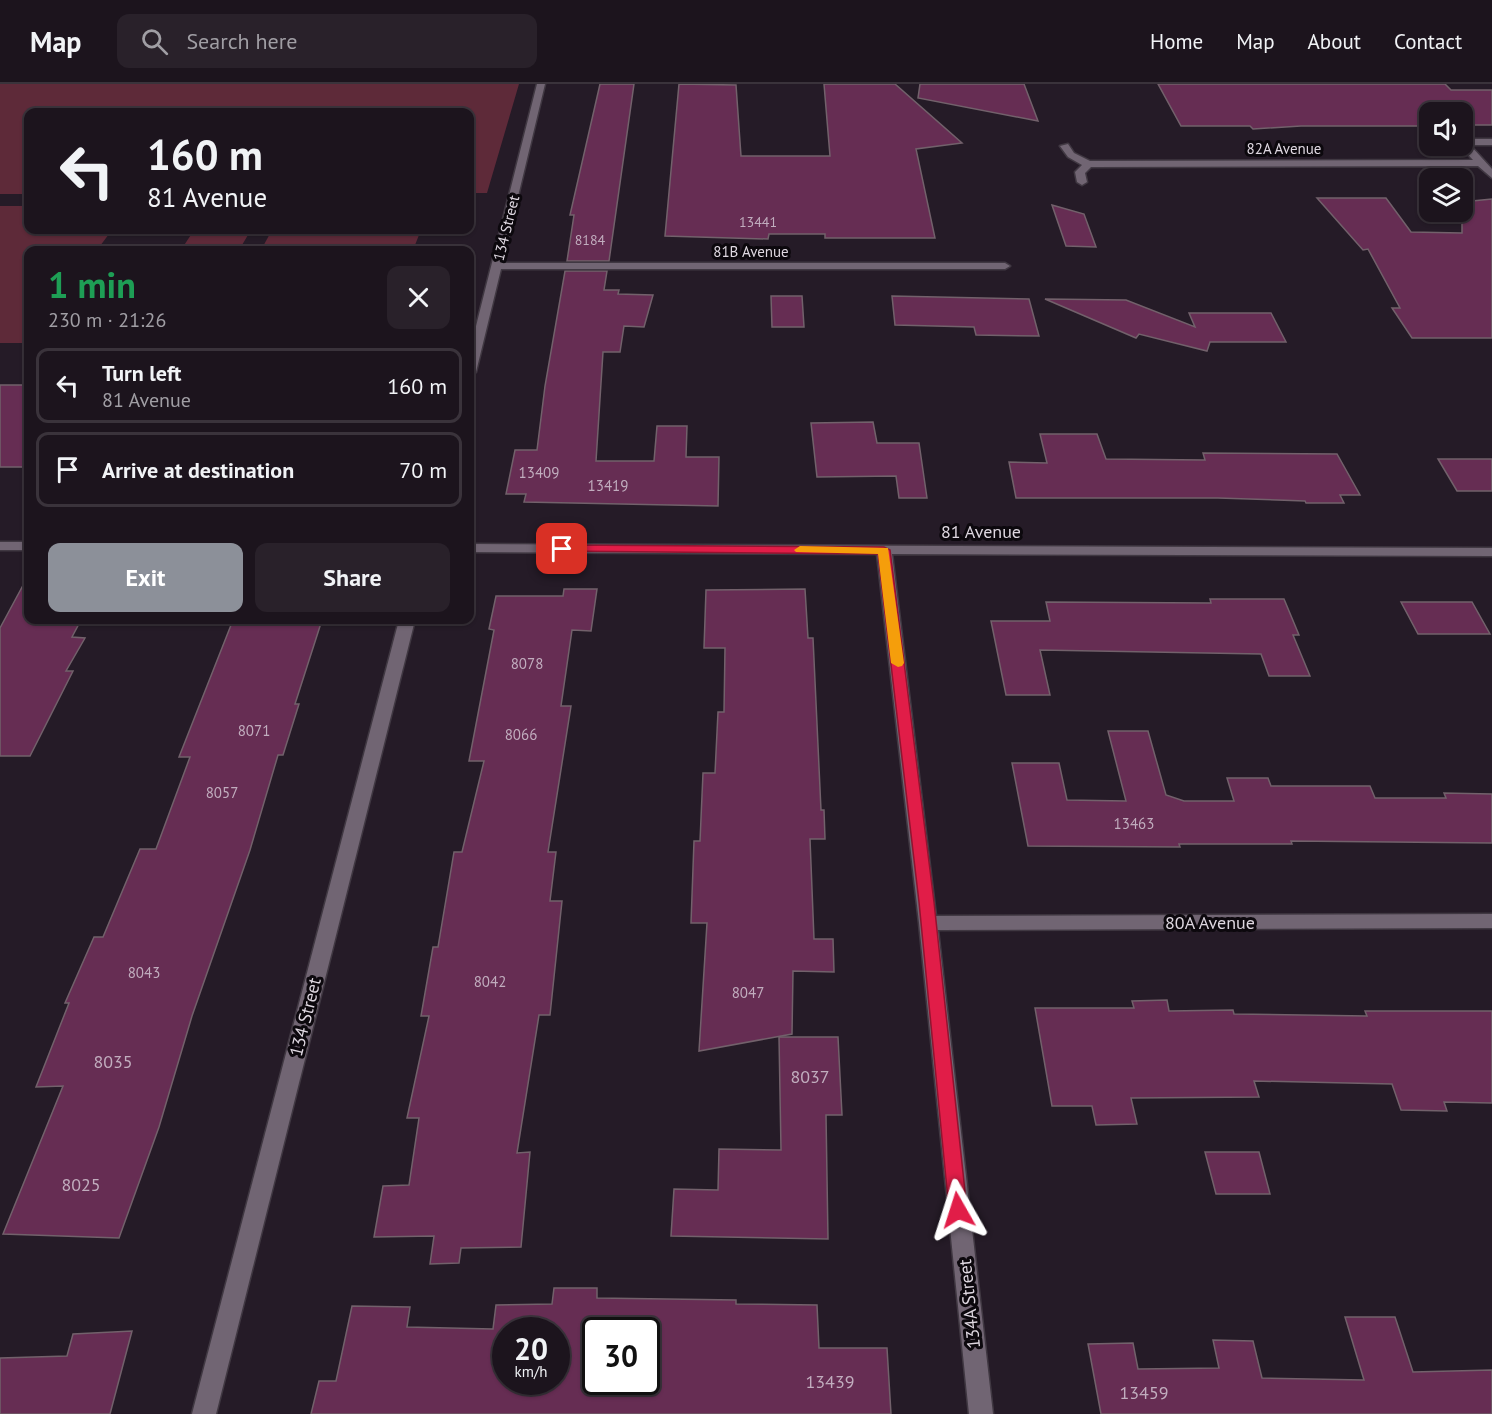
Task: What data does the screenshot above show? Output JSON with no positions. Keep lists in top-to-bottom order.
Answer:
{
  "streets": {
    "street": [
      "82A Avenue",
      "134 Street",
      "81B Avenue",
      "81 Avenue",
      "80A Avenue",
      "134A Street"
    ]
  },
  "crossings": [
    ["134 Street", "81B Avenue"],
    ["81 Avenue", "134A Street"],
    ["80A Avenue", "134A Street"]
  ],
  "house_numbers": [
    "13441",
    "8184",
    "13409",
    "13419",
    "8078",
    "8071",
    "8066",
    "8057",
    "13463",
    "8043",
    "8042",
    "8047",
    "8035",
    "8037",
    "8025",
    "13439",
    "13459"
  ],
  "page": {
    "header": "Map",
    "search": "Search here",
    "nav": [
      "Home",
      "Map",
      "About",
      "Contact"
    ],
    "turn": ["160 m", "81 Avenue"],
    "heading": ["1 min", "230 m · 21:26"],
    "list": [
      {
        "name": "Turn left",
        "note": "81 Avenue",
        "value": "160 m"
      },
      {
        "name": "Arrive at destination",
        "value": "70 m"
      }
    ],
    "buttons": ["Exit", "Share"],
    "speed": "20 km/h",
    "limit": "30"
  }
}
